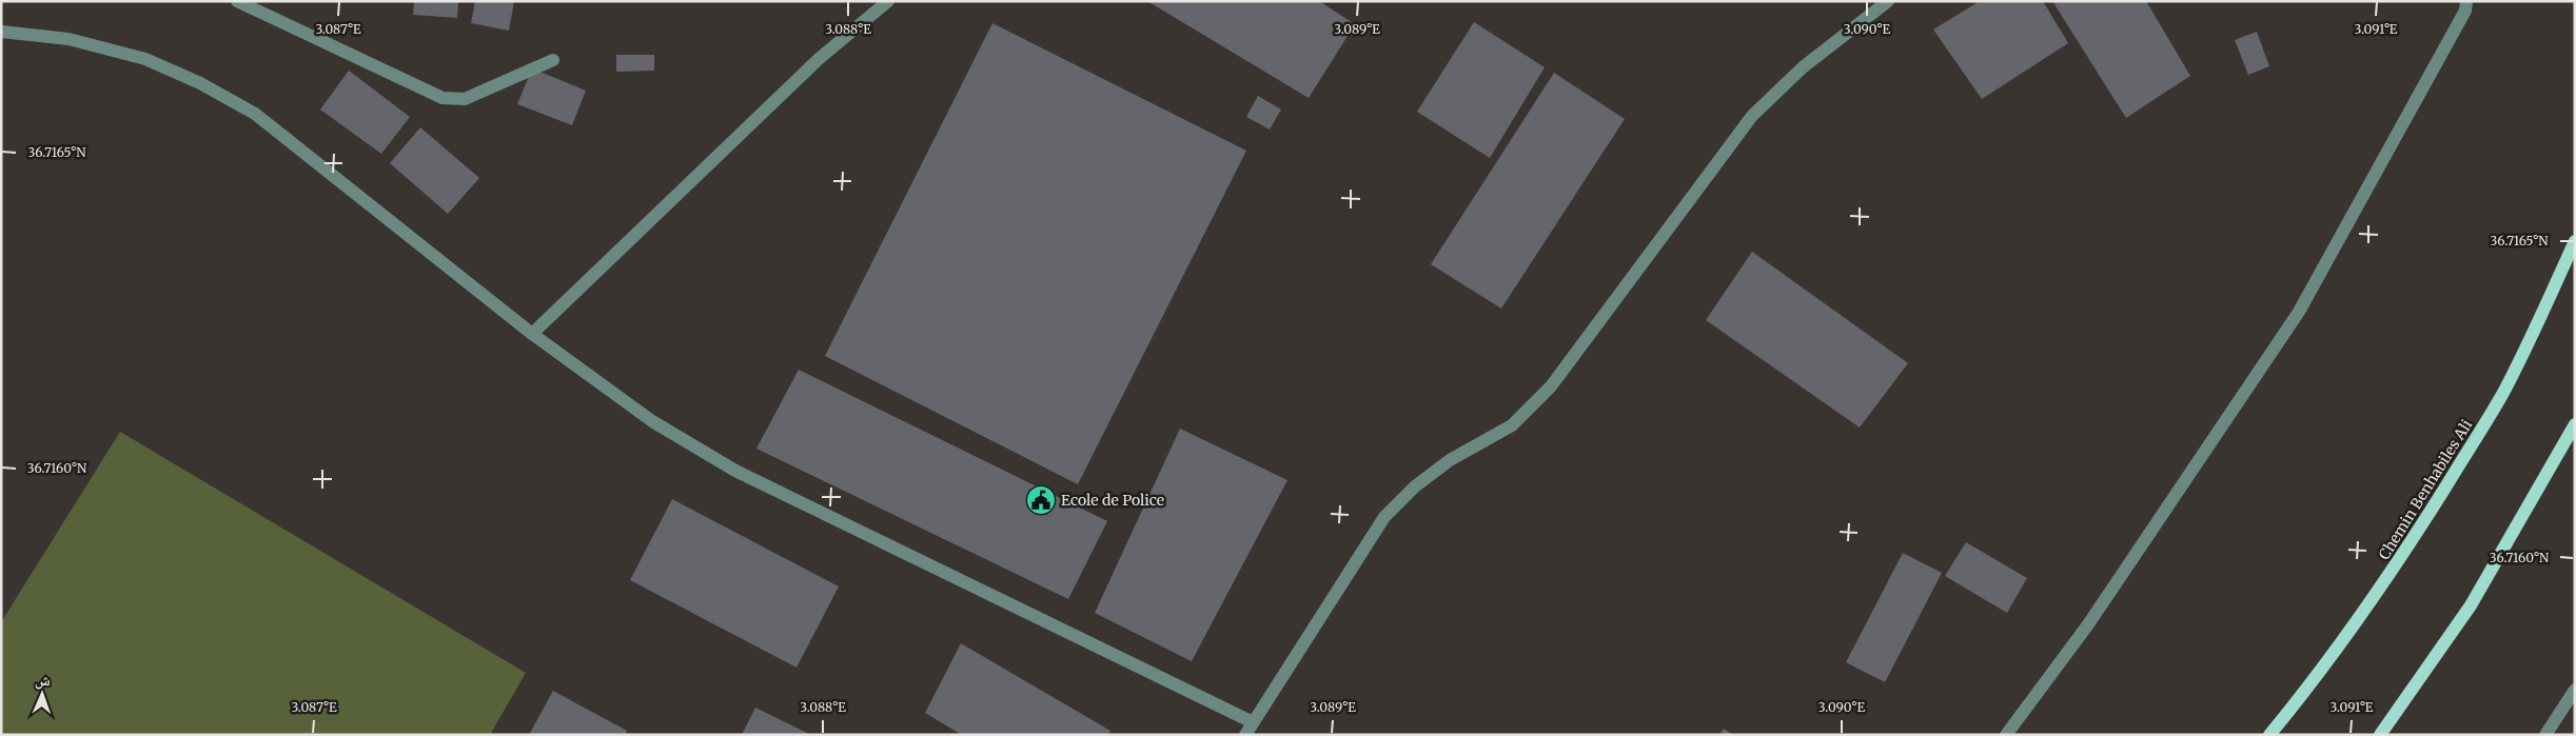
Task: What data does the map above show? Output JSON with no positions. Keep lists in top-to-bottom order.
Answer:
{
  "streets": {
    "main road": ["Chemin Benhabiles Ali"]
  },
  "places": {
    "public building": ["Ecole de Police"]
  },
  "north": "top",
  "coordinates": [
    "3.087°E",
    "3.088°E",
    "3.089°E",
    "3.090°E",
    "3.091°E",
    "36.7165°N",
    "36.7160°N"
  ]
}
